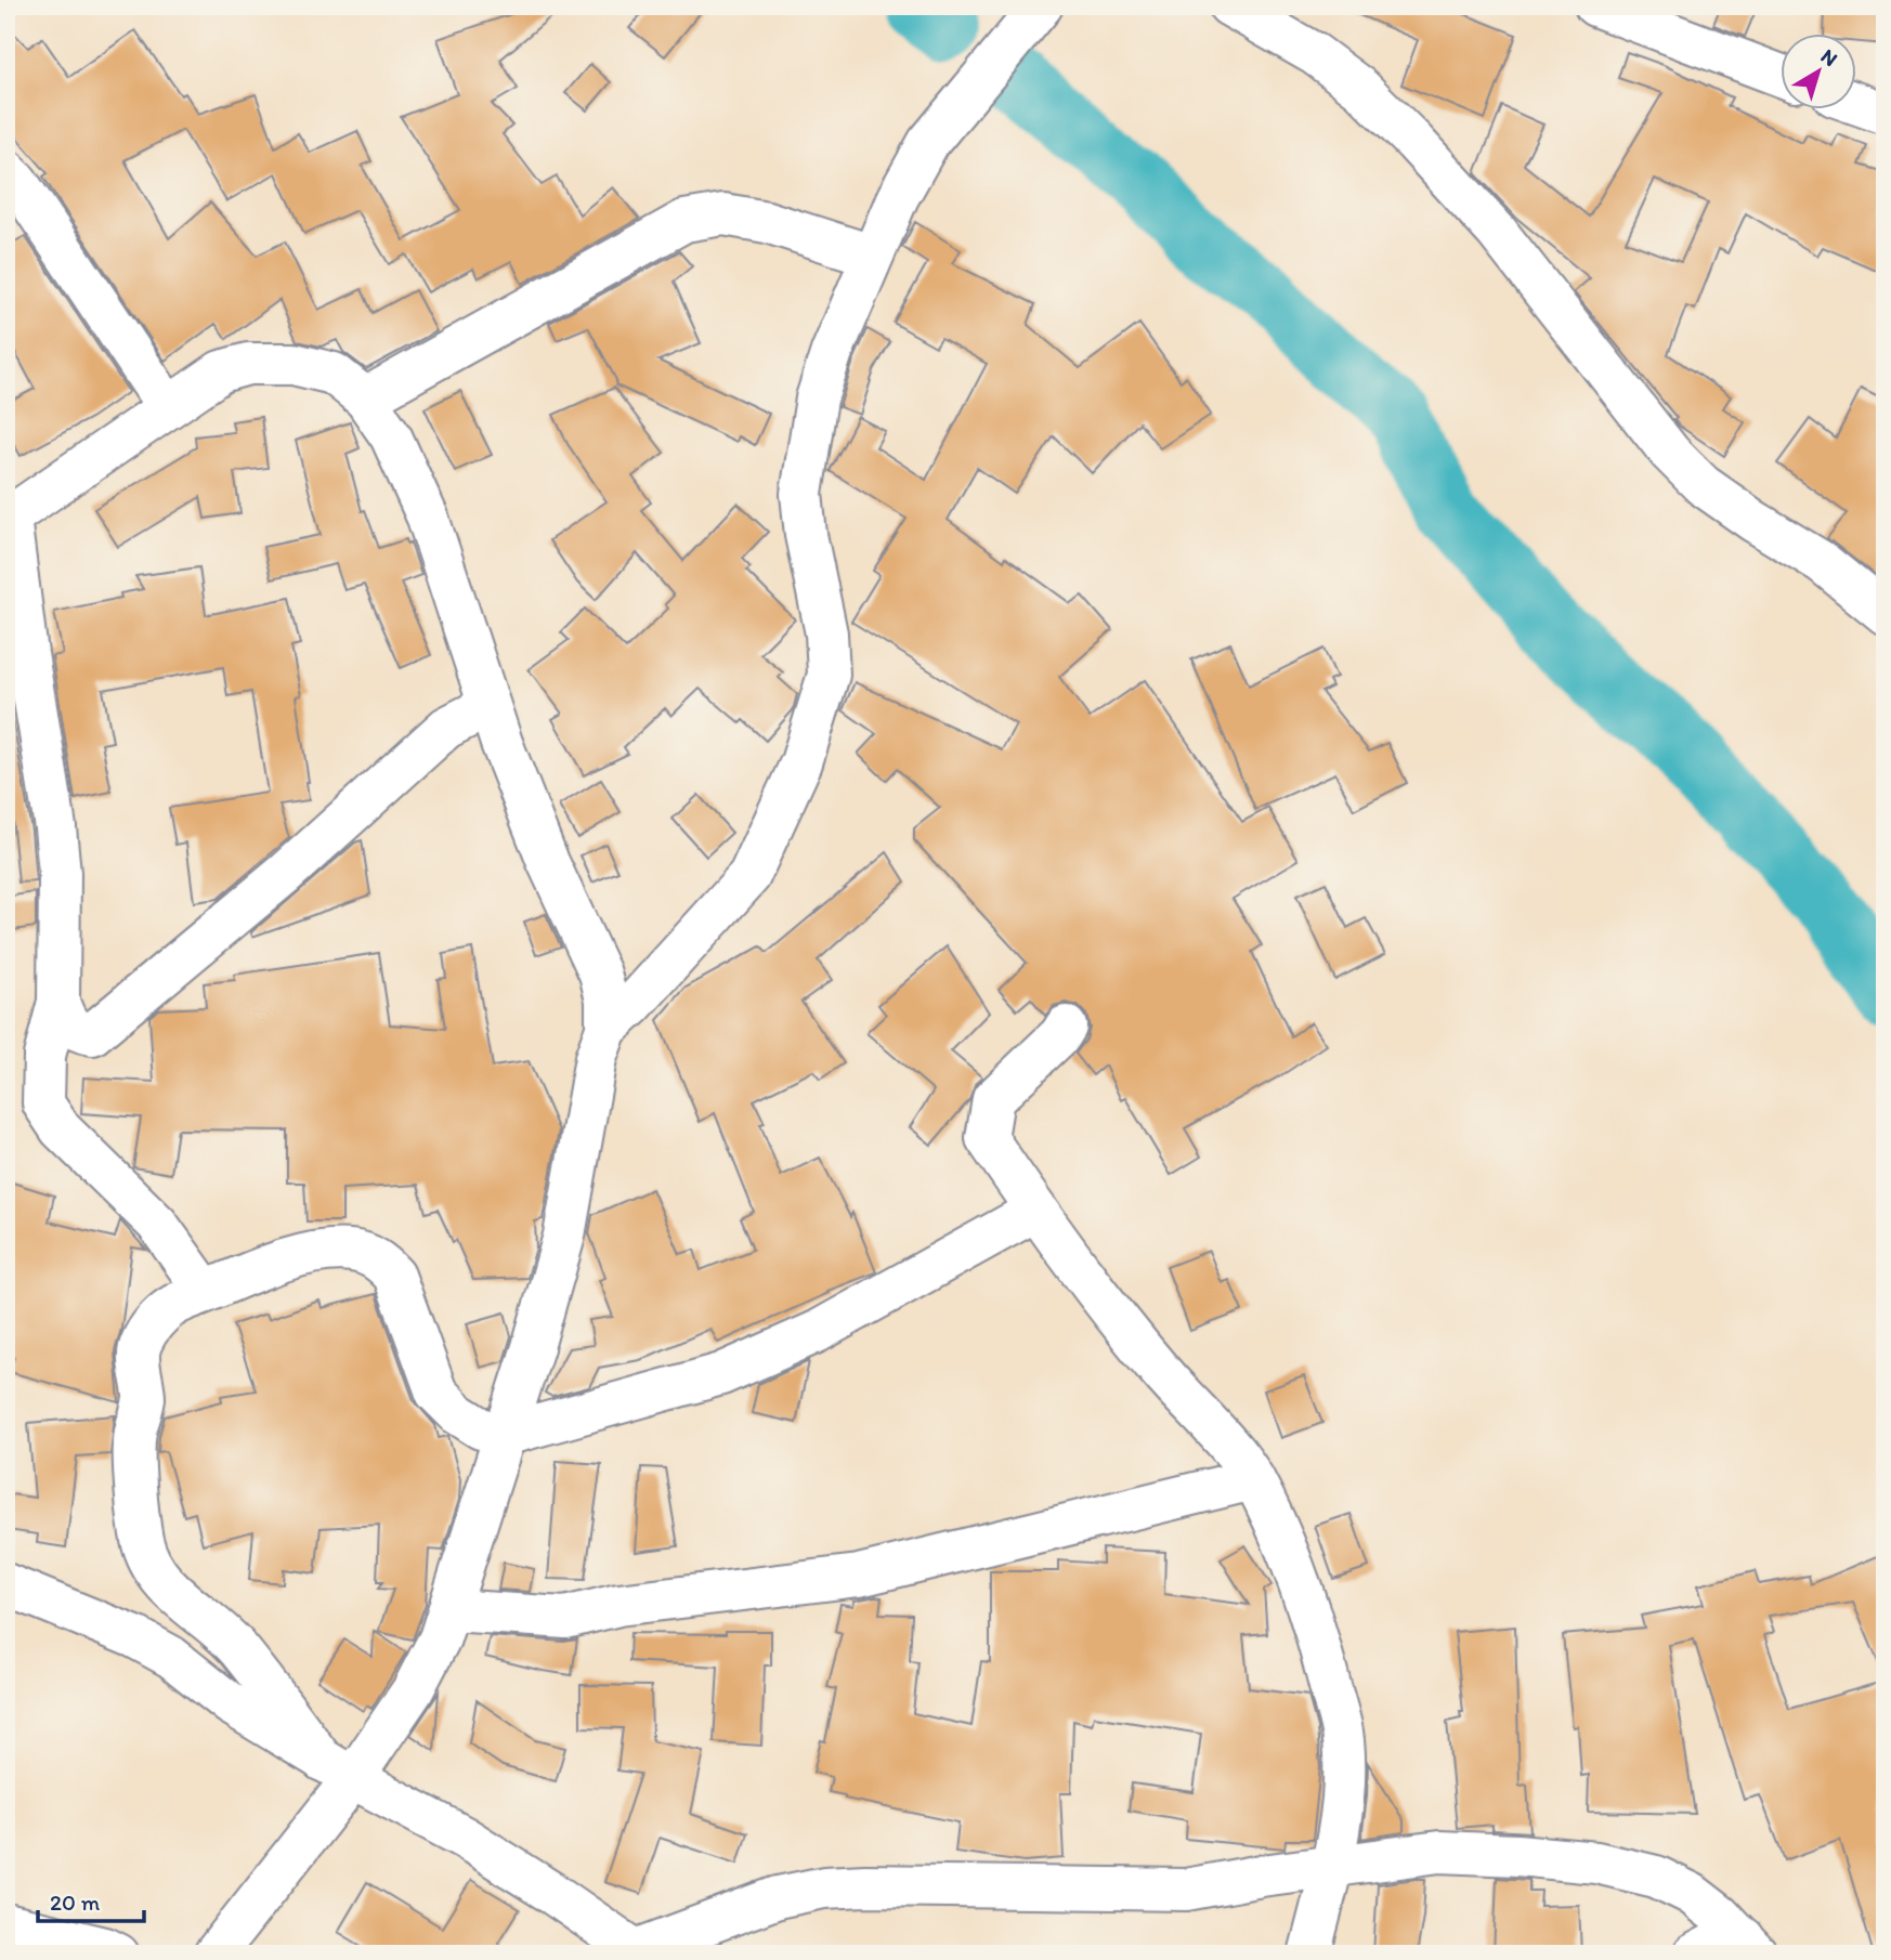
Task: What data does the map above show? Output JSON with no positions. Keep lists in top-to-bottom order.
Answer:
{
  "scale_bar": "20 m",
  "north": "top right"
}
